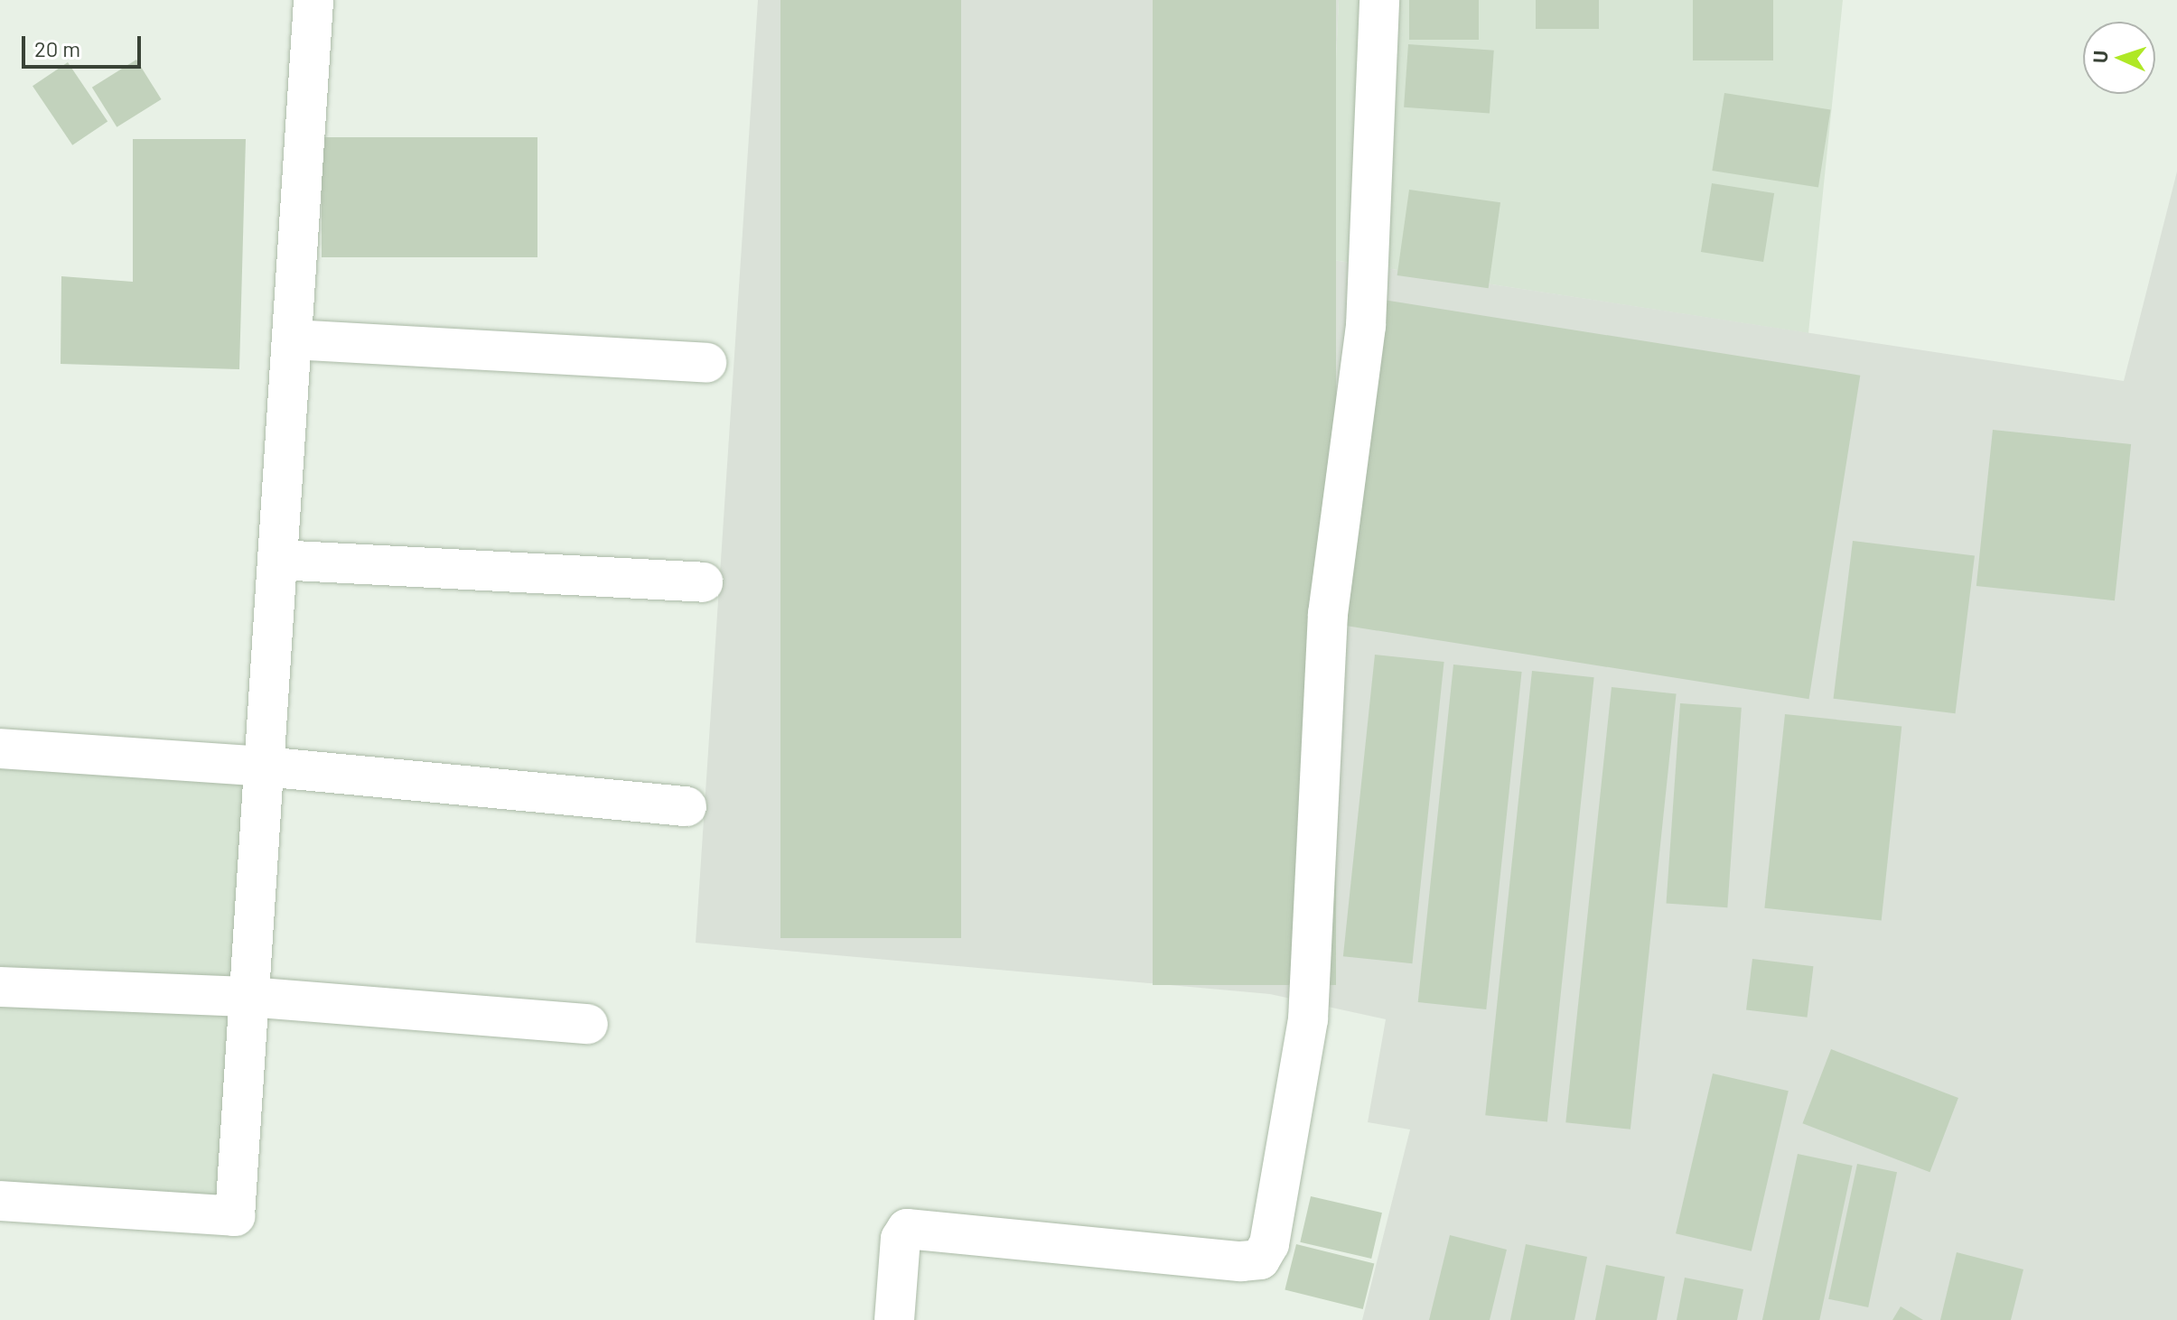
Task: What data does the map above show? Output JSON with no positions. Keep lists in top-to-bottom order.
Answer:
{
  "scale_bar": "20 m",
  "north": "left"
}
